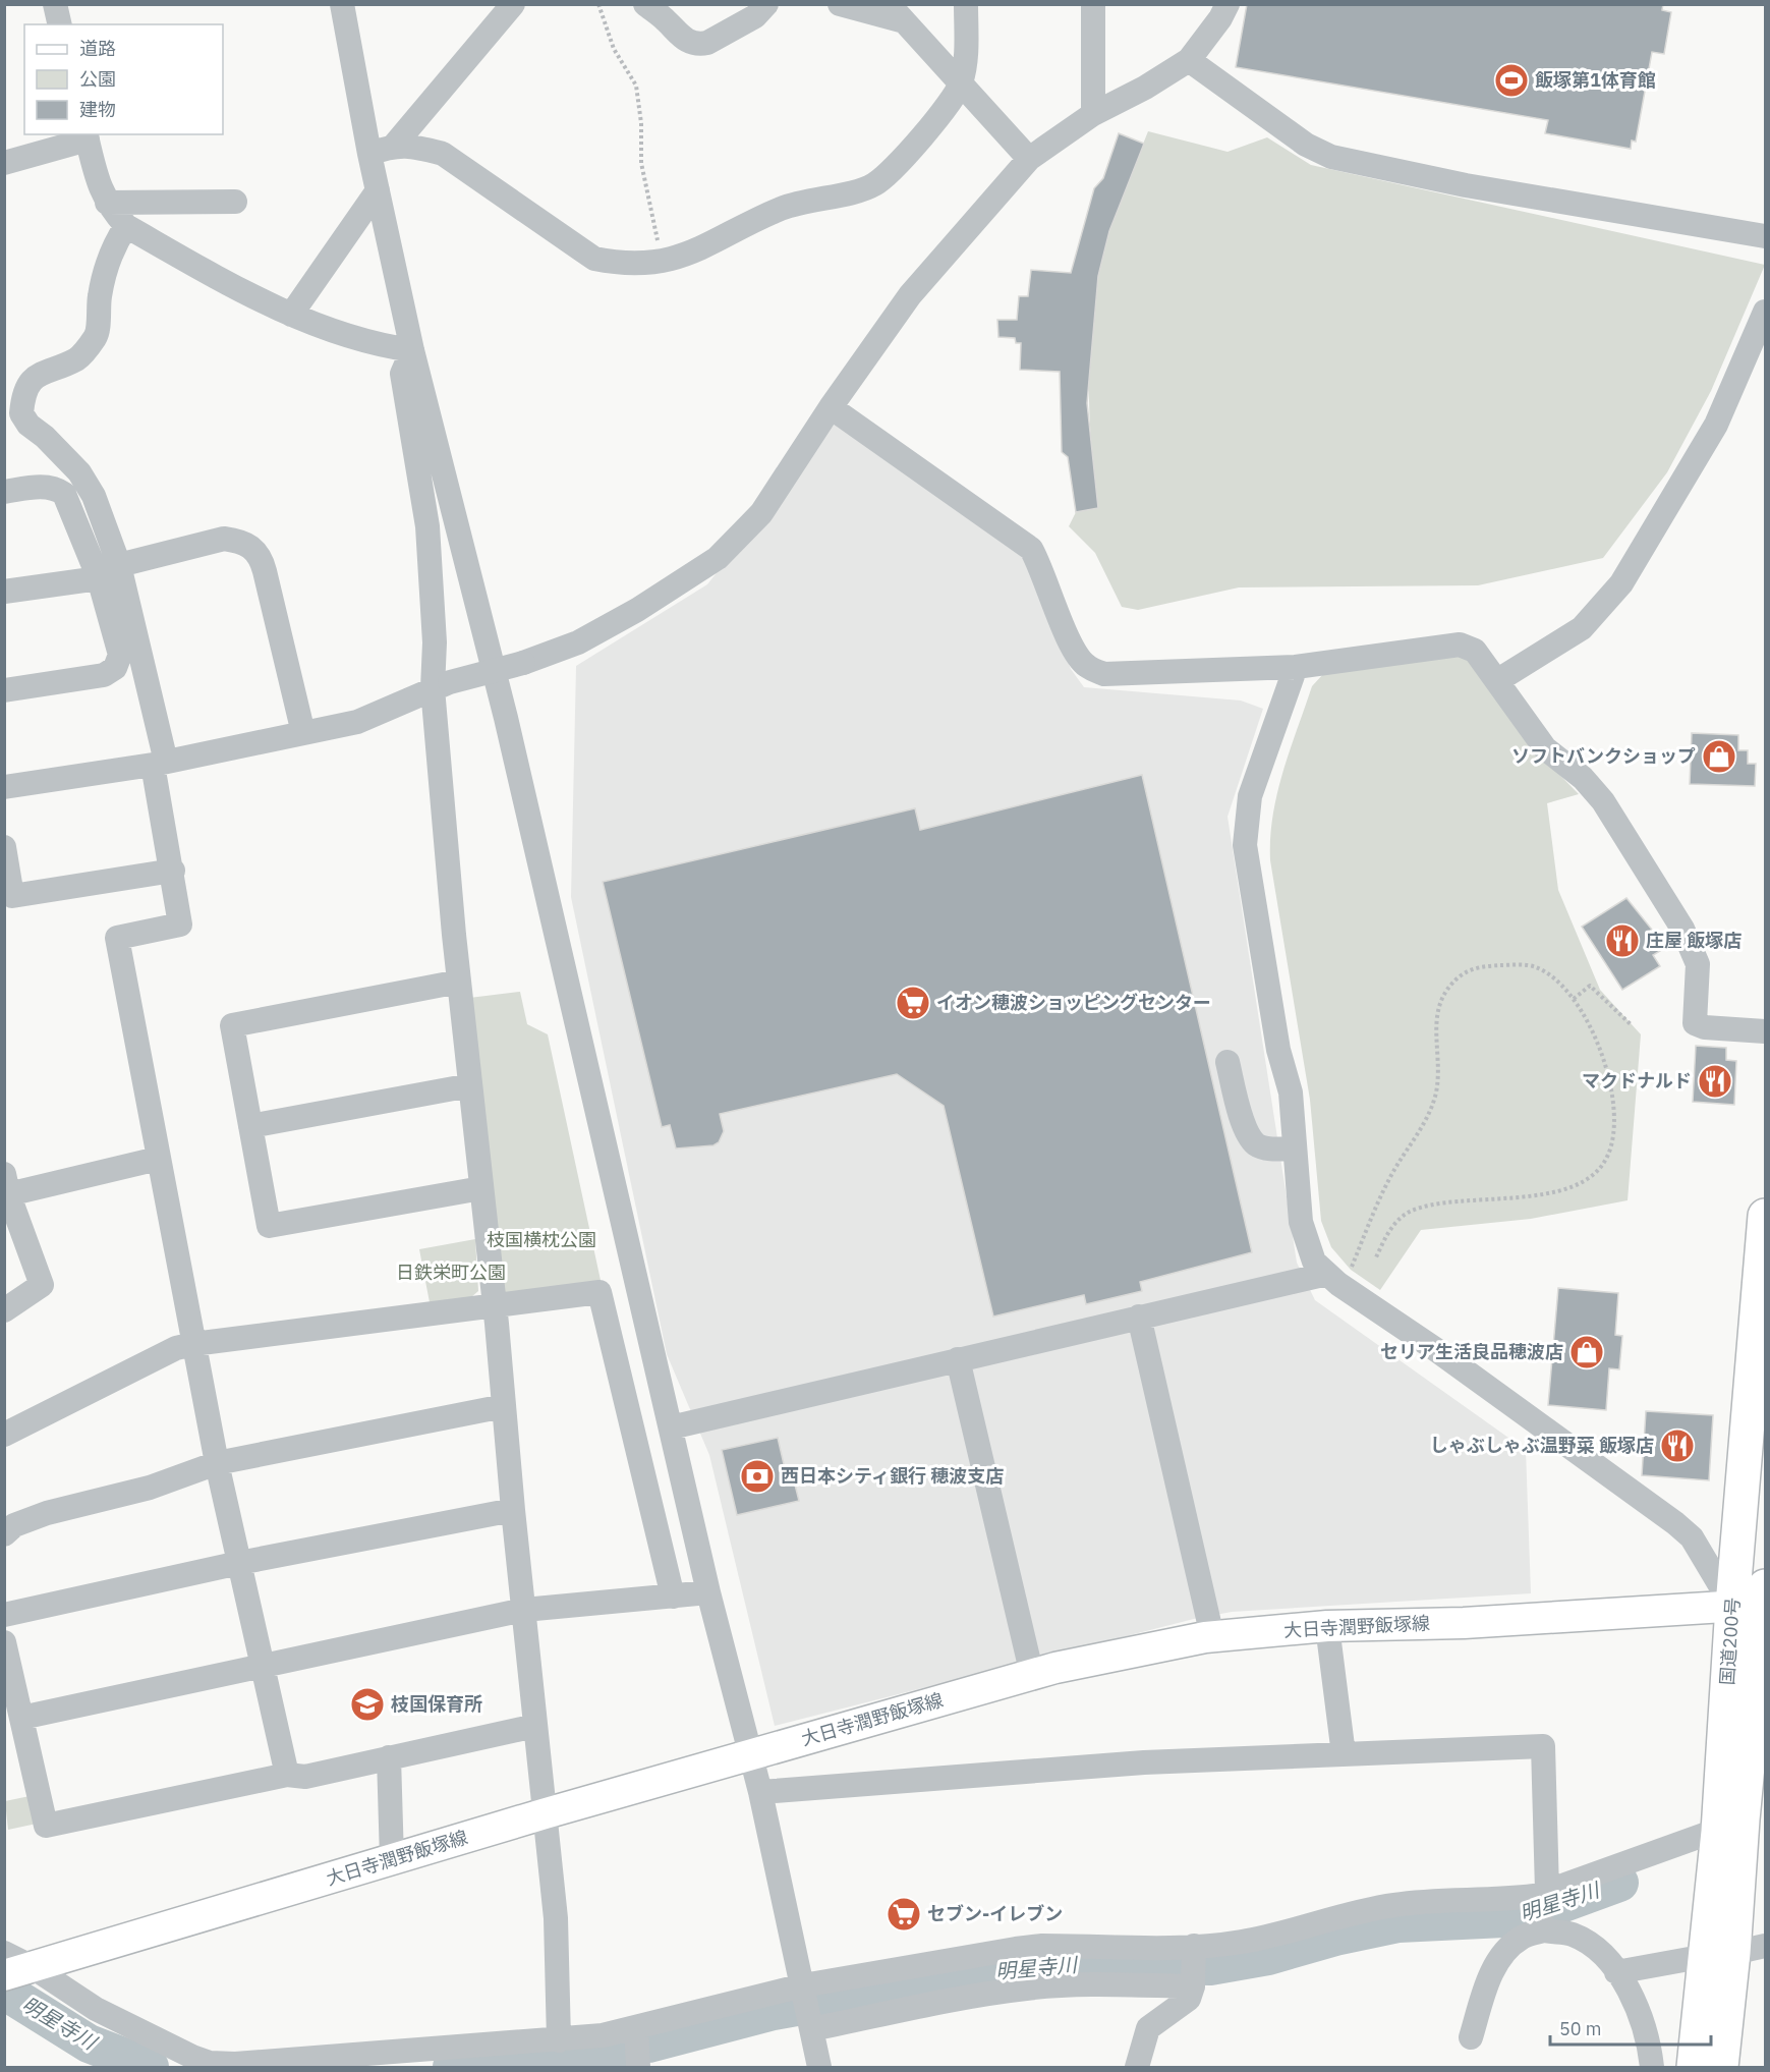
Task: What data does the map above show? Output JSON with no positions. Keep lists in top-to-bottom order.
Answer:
{
  "streets": {
    "highway": ["国道200号"],
    "main road": ["大日寺潤野飯塚線"]
  },
  "crossings": [
    ["大日寺潤野飯塚線", "国道200号"]
  ],
  "water": ["明星寺川"],
  "parks": ["枝国横枕公園", "日鉄栄町公園"],
  "places": {
    "sports": ["飯塚第1体育館"],
    "shop": ["ソフトバンクショップ", "セリア生活良品穂波店"],
    "restaurant": ["庄屋 飯塚店", "マクドナルド", "しゃぶしゃぶ温野菜 飯塚店"],
    "supermarket": ["イオン穂波ショッピングセンター", "セブン-イレブン"],
    "bank": ["西日本シティ銀行 穂波支店"],
    "school or university": ["枝国保育所"]
  },
  "legend": ["道路", "公園", "建物"],
  "scale_bar": "50 m"
}
